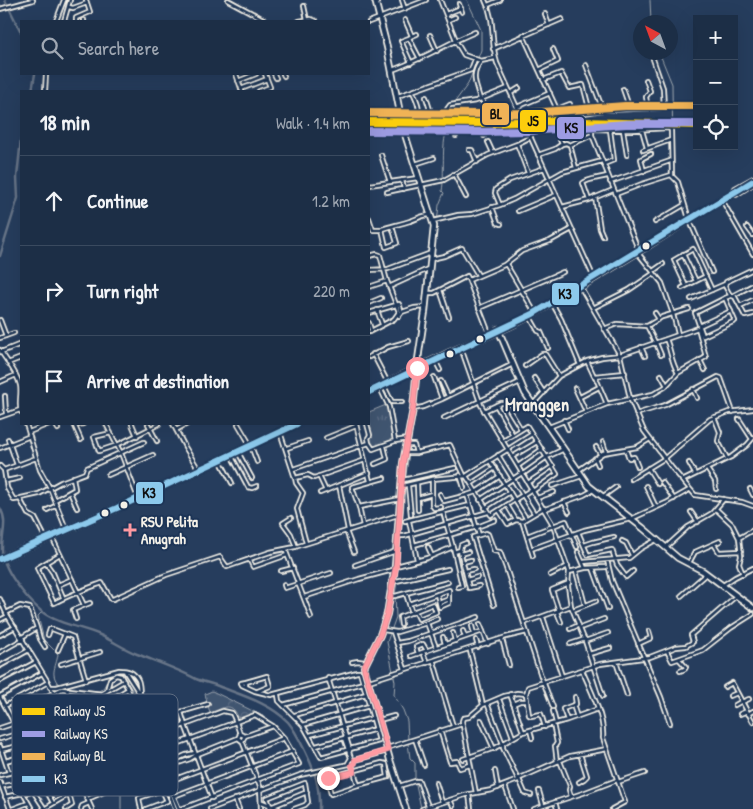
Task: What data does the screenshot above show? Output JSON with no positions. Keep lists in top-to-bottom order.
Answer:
{
  "districts": ["Mranggen"],
  "places": {
    "health": ["RSU Pelita Anugrah"]
  },
  "lines": [
    "rail line BL",
    "rail line JS",
    "rail line KS",
    "transit line K3"
  ],
  "legend": [
    "Railway JS",
    "Railway KS",
    "Railway BL",
    "K3"
  ],
  "north": "top left",
  "page": {
    "map_buttons": ["+", "−"],
    "search": "Search here",
    "heading": ["18 min", "Walk · 1.4 km"],
    "list": [
      ["Continue", "1.2 km"],
      ["Turn right", "220 m"],
      "Arrive at destination"
    ]
  }
}
